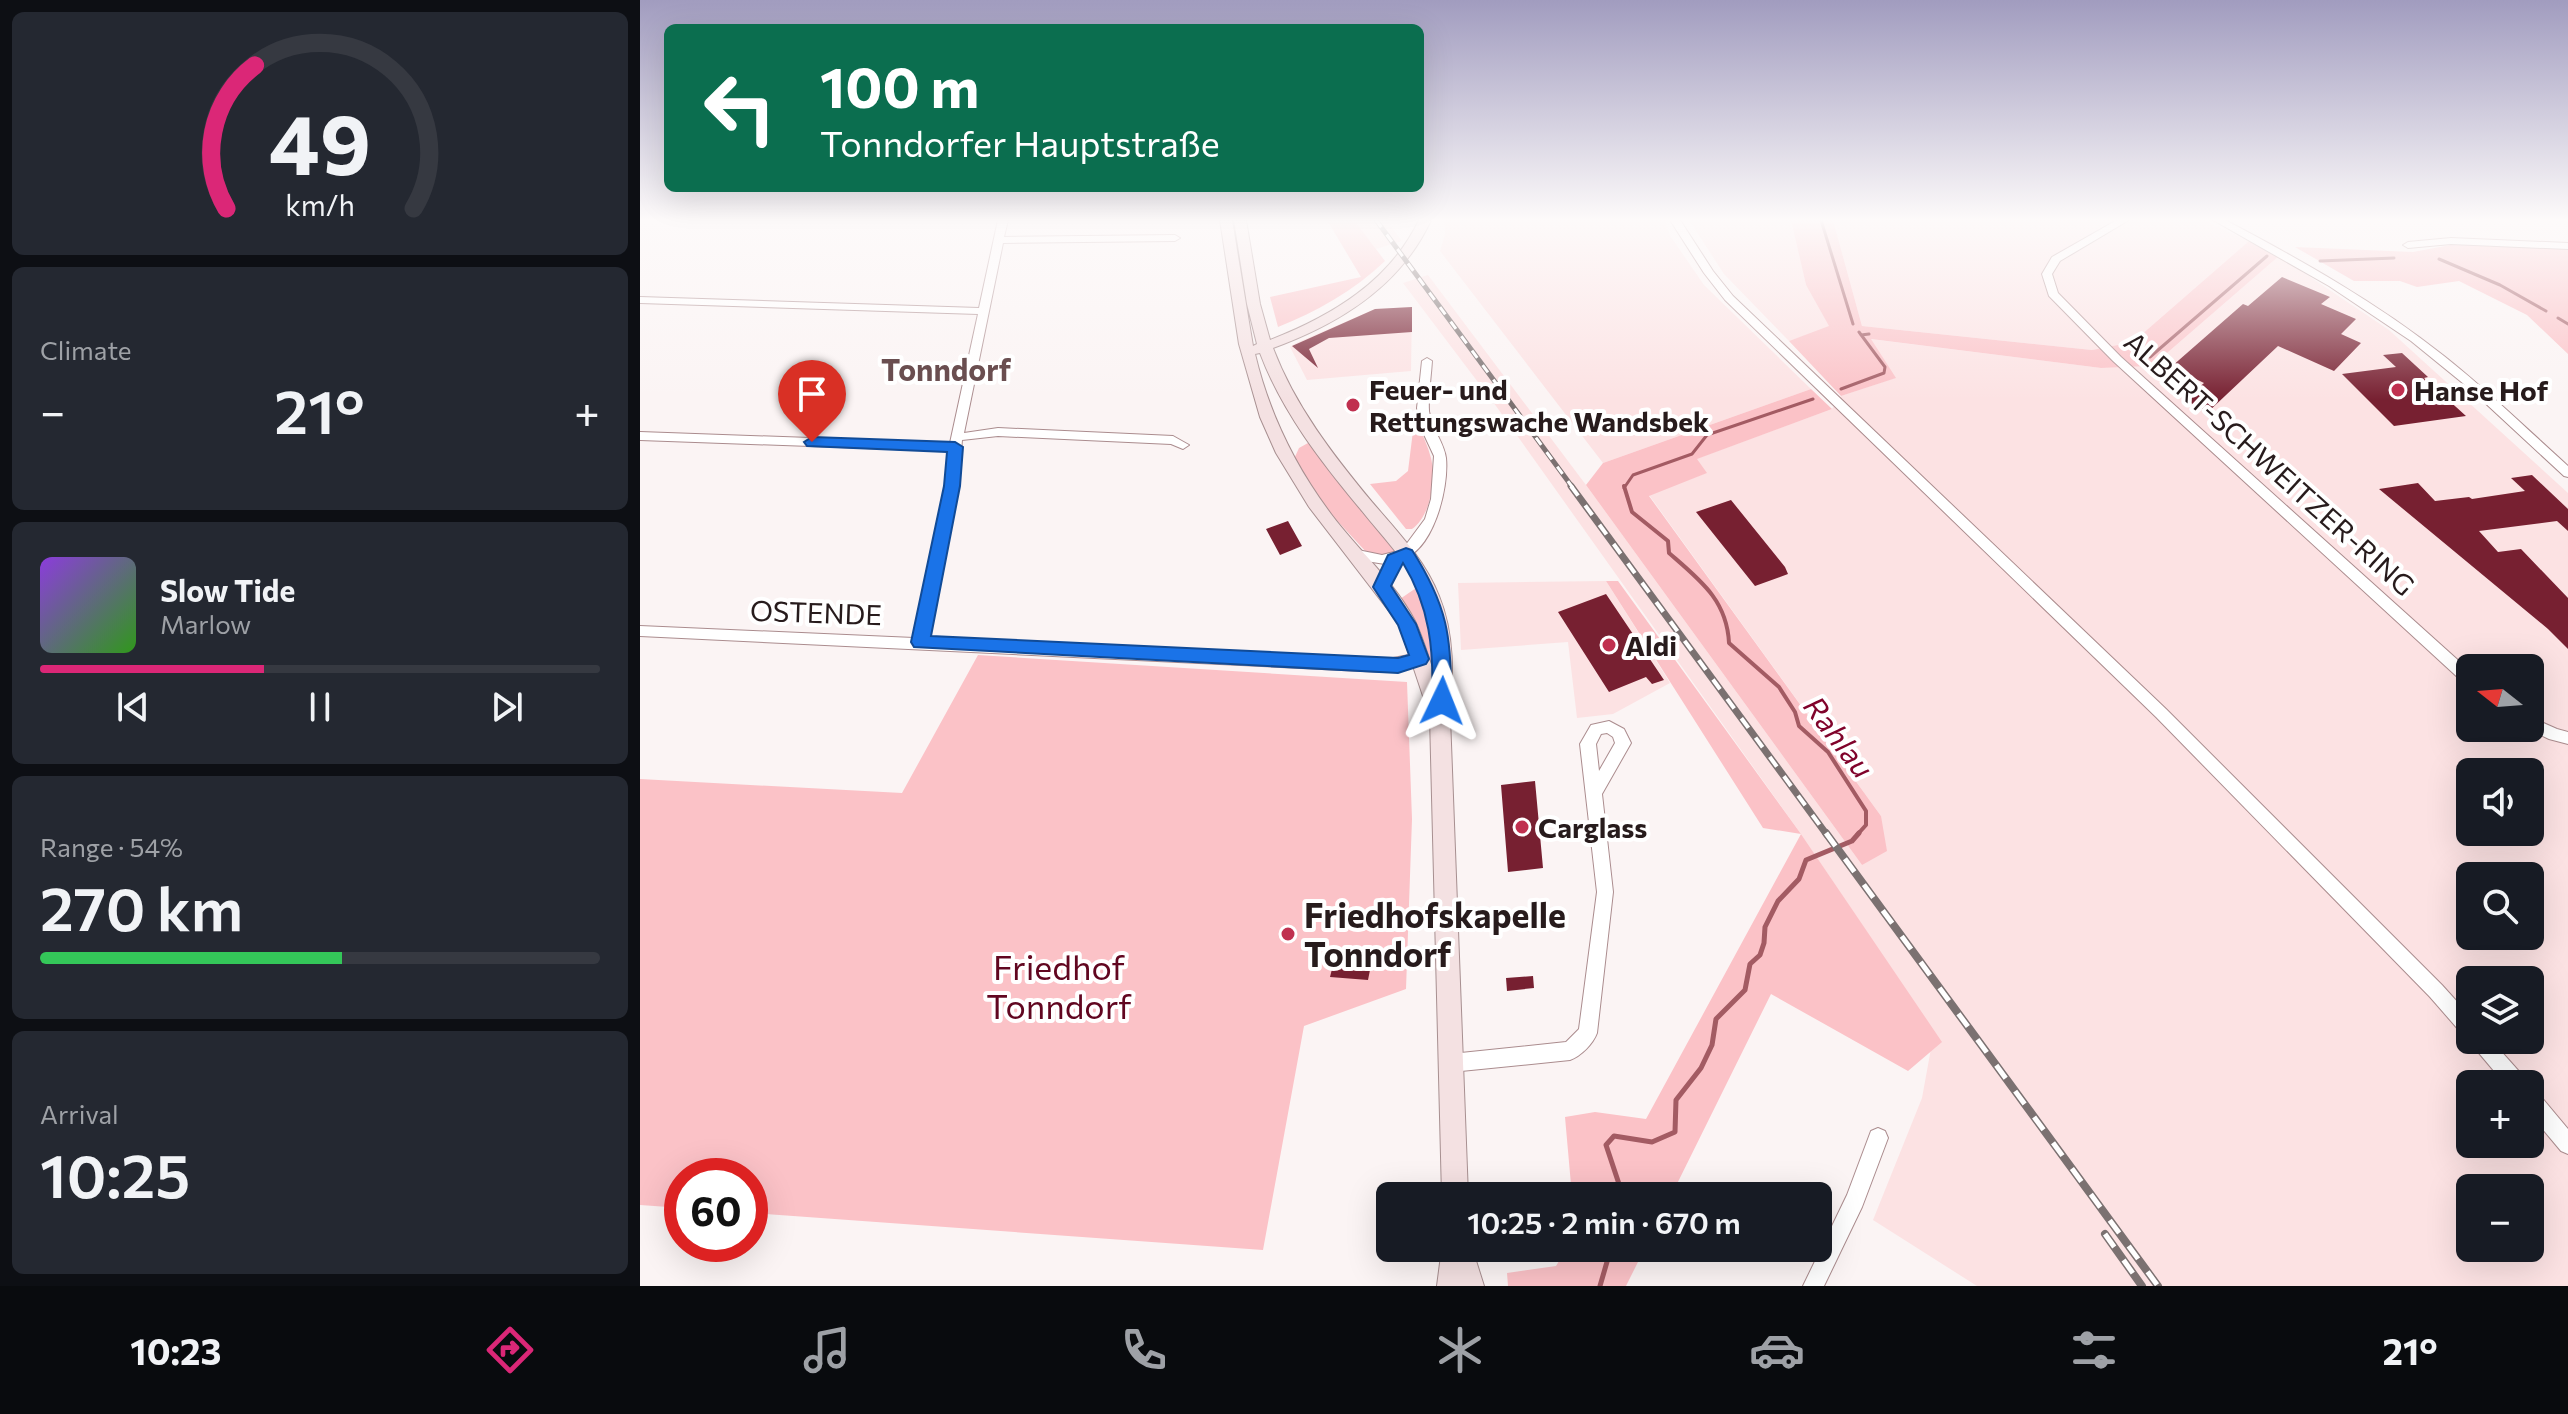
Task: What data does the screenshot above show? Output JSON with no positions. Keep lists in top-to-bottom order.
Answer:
{
  "streets": {
    "street": ["ALBERT-SCHWEITZER-RING", "OSTENDE"]
  },
  "districts": ["Tonndorf"],
  "water": ["Rahlau"],
  "parks": ["Friedhof Tonndorf"],
  "places": [
    "Hanse Hof",
    "Feuer- und Rettungswache Wandsbek",
    "Aldi",
    "Carglass",
    "Friedhofskapelle Tonndorf"
  ],
  "north": "left",
  "page": {
    "turn": ["100 m", "Tonndorfer Hauptstraße"],
    "tile": [
      "Climate",
      ["Range · 54%", "270 km"],
      ["Arrival", "10:25"]
    ],
    "heat": ["−", "21°", "+"],
    "song": ["Slow Tide", "Marlow"],
    "map_buttons": ["+", "−"],
    "limit": "60",
    "trip": "10:25 · 2 min · 670 m",
    "tabs": ["10:23", "21°"],
    "gauge": ["49", "km/h"]
  }
}
